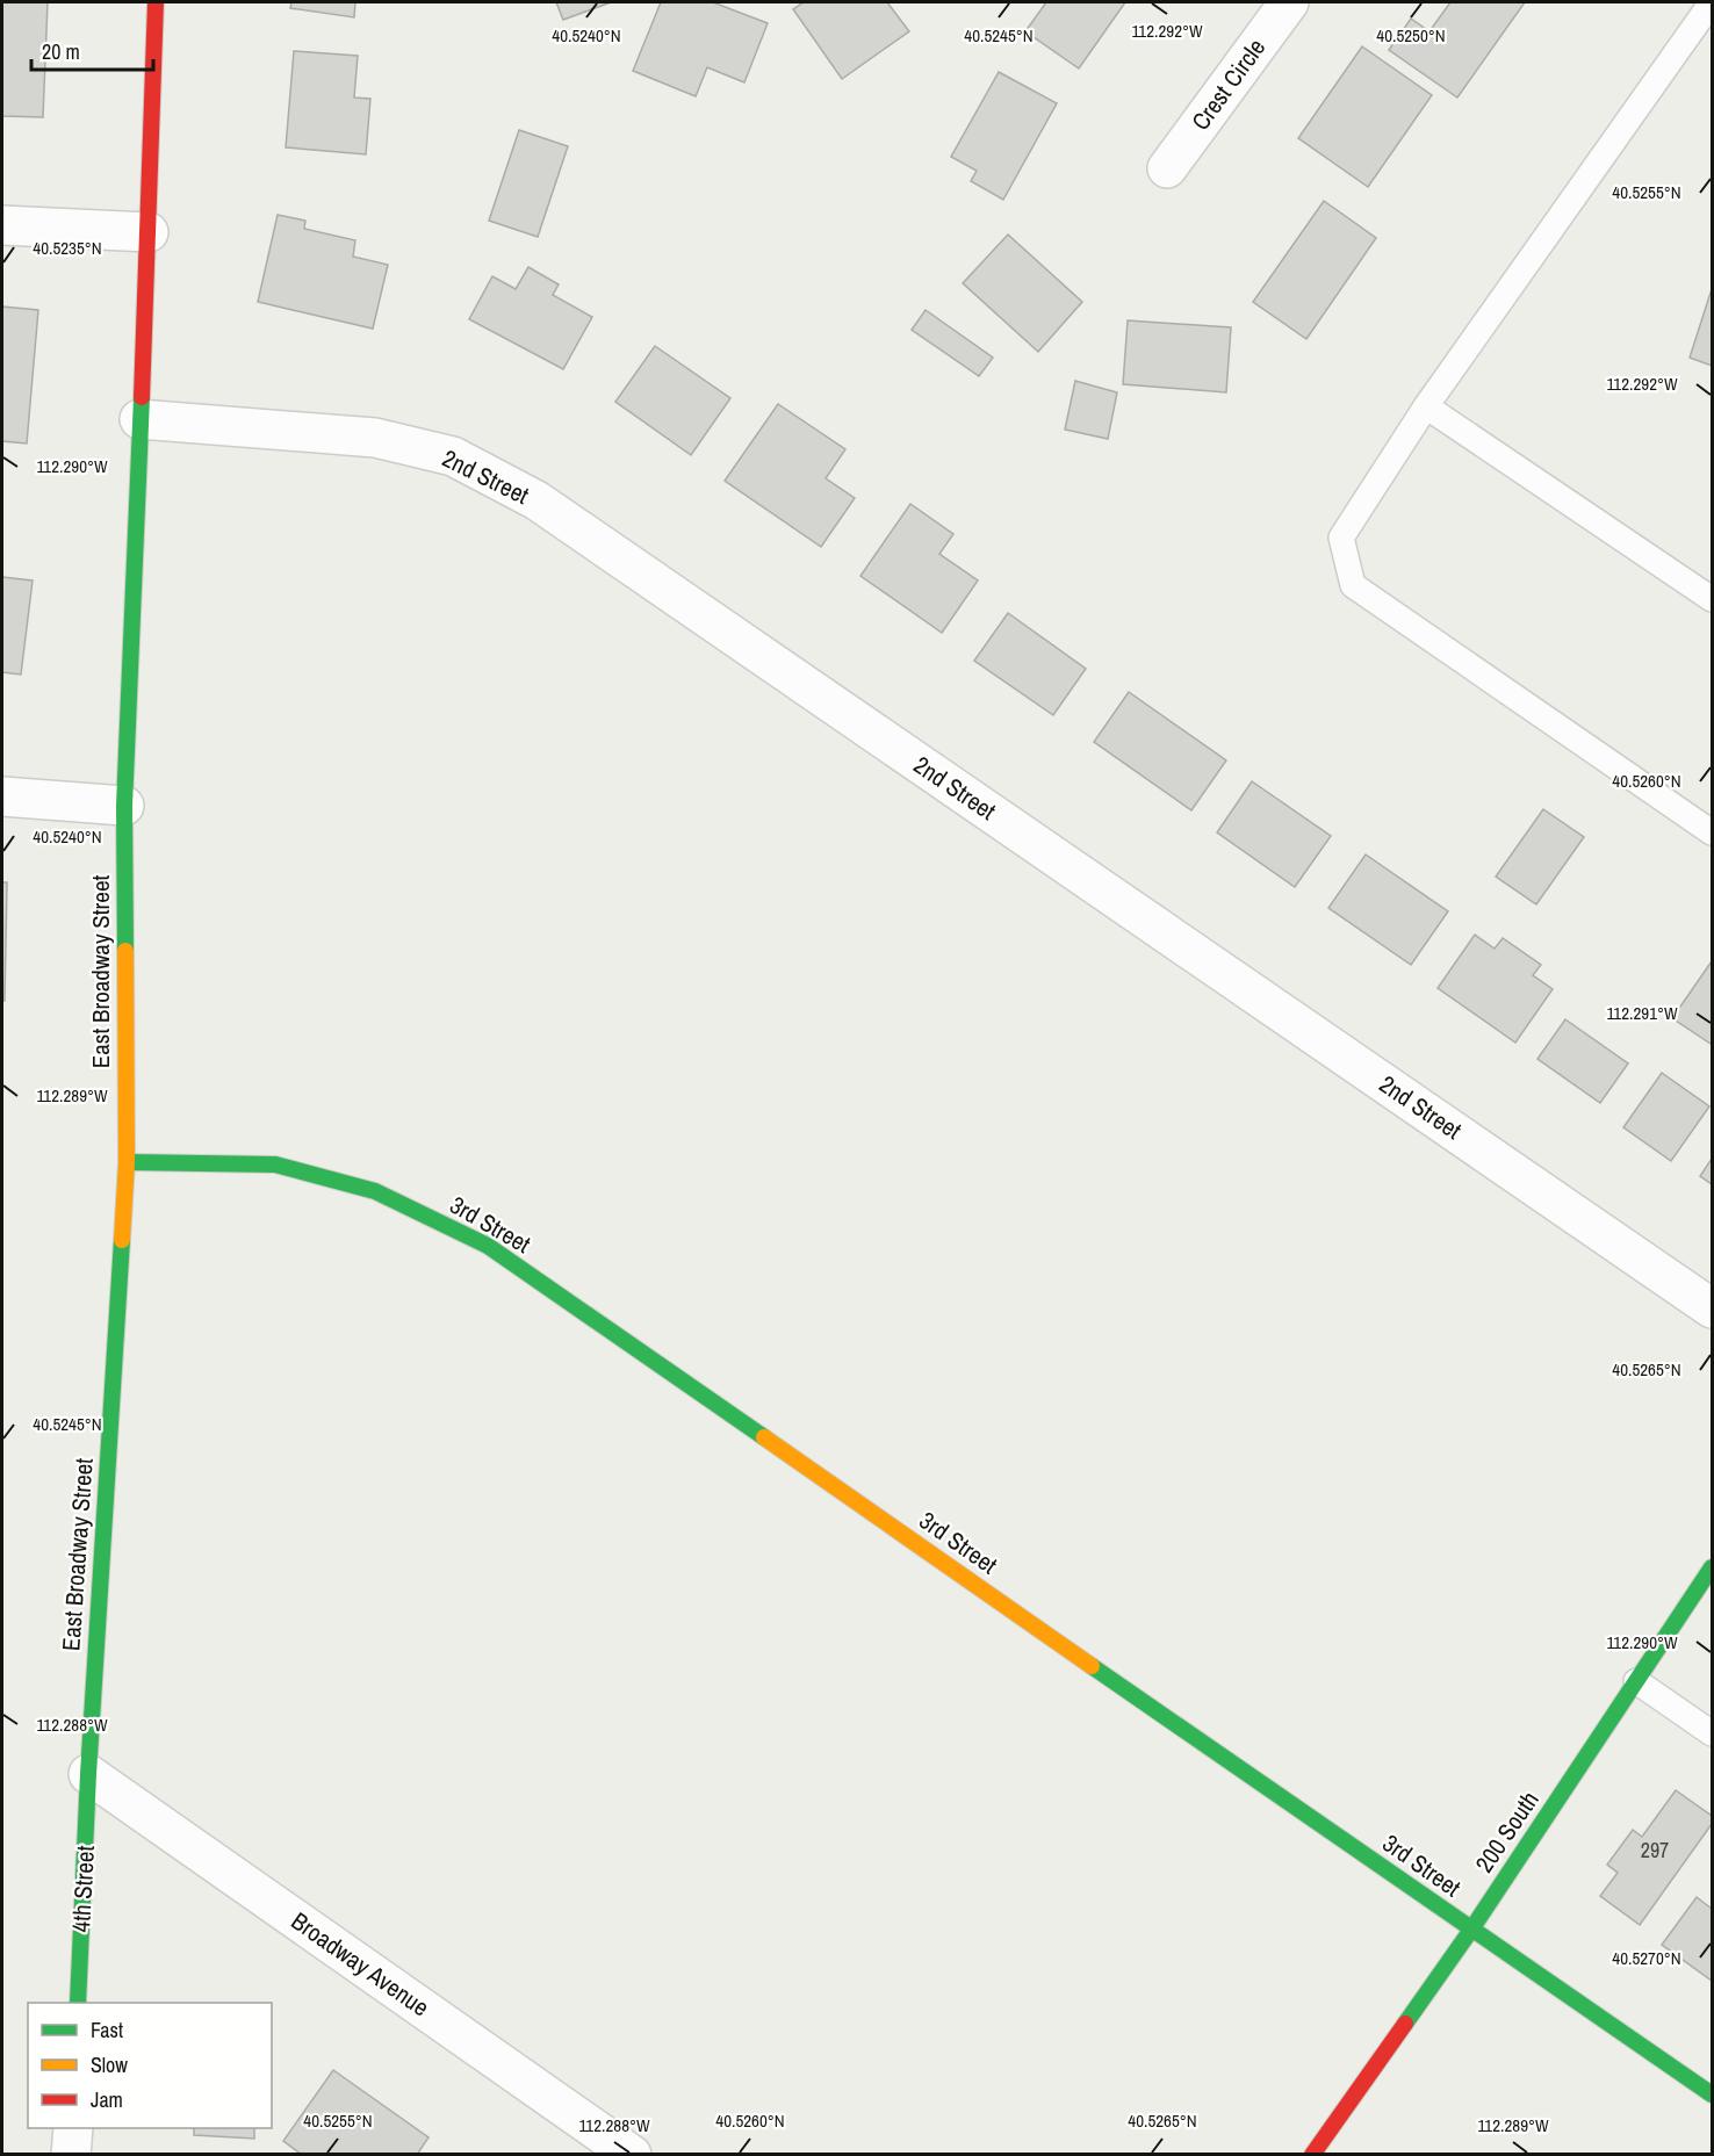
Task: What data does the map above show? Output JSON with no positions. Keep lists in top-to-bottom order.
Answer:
{
  "streets": {
    "street": [
      "Crest Circle",
      "2nd Street",
      "East Broadway Street",
      "3rd Street",
      "200 South",
      "4th Street",
      "Broadway Avenue"
    ]
  },
  "crossings": [
    ["2nd Street", "East Broadway Street"],
    ["East Broadway Street", "3rd Street"],
    ["East Broadway Street", "4th Street"],
    ["East Broadway Street", "Broadway Avenue"],
    ["3rd Street", "200 South"],
    ["4th Street", "Broadway Avenue"]
  ],
  "house_numbers": ["297"],
  "legend": ["Fast", "Slow", "Jam"],
  "scale_bar": "20 m",
  "coordinates": [
    "112.292°W",
    "40.5240°N",
    "40.5245°N",
    "40.5250°N",
    "40.5255°N",
    "40.5235°N",
    "112.290°W",
    "40.5260°N",
    "112.291°W",
    "112.289°W",
    "40.5265°N",
    "112.288°W",
    "40.5270°N"
  ]
}
